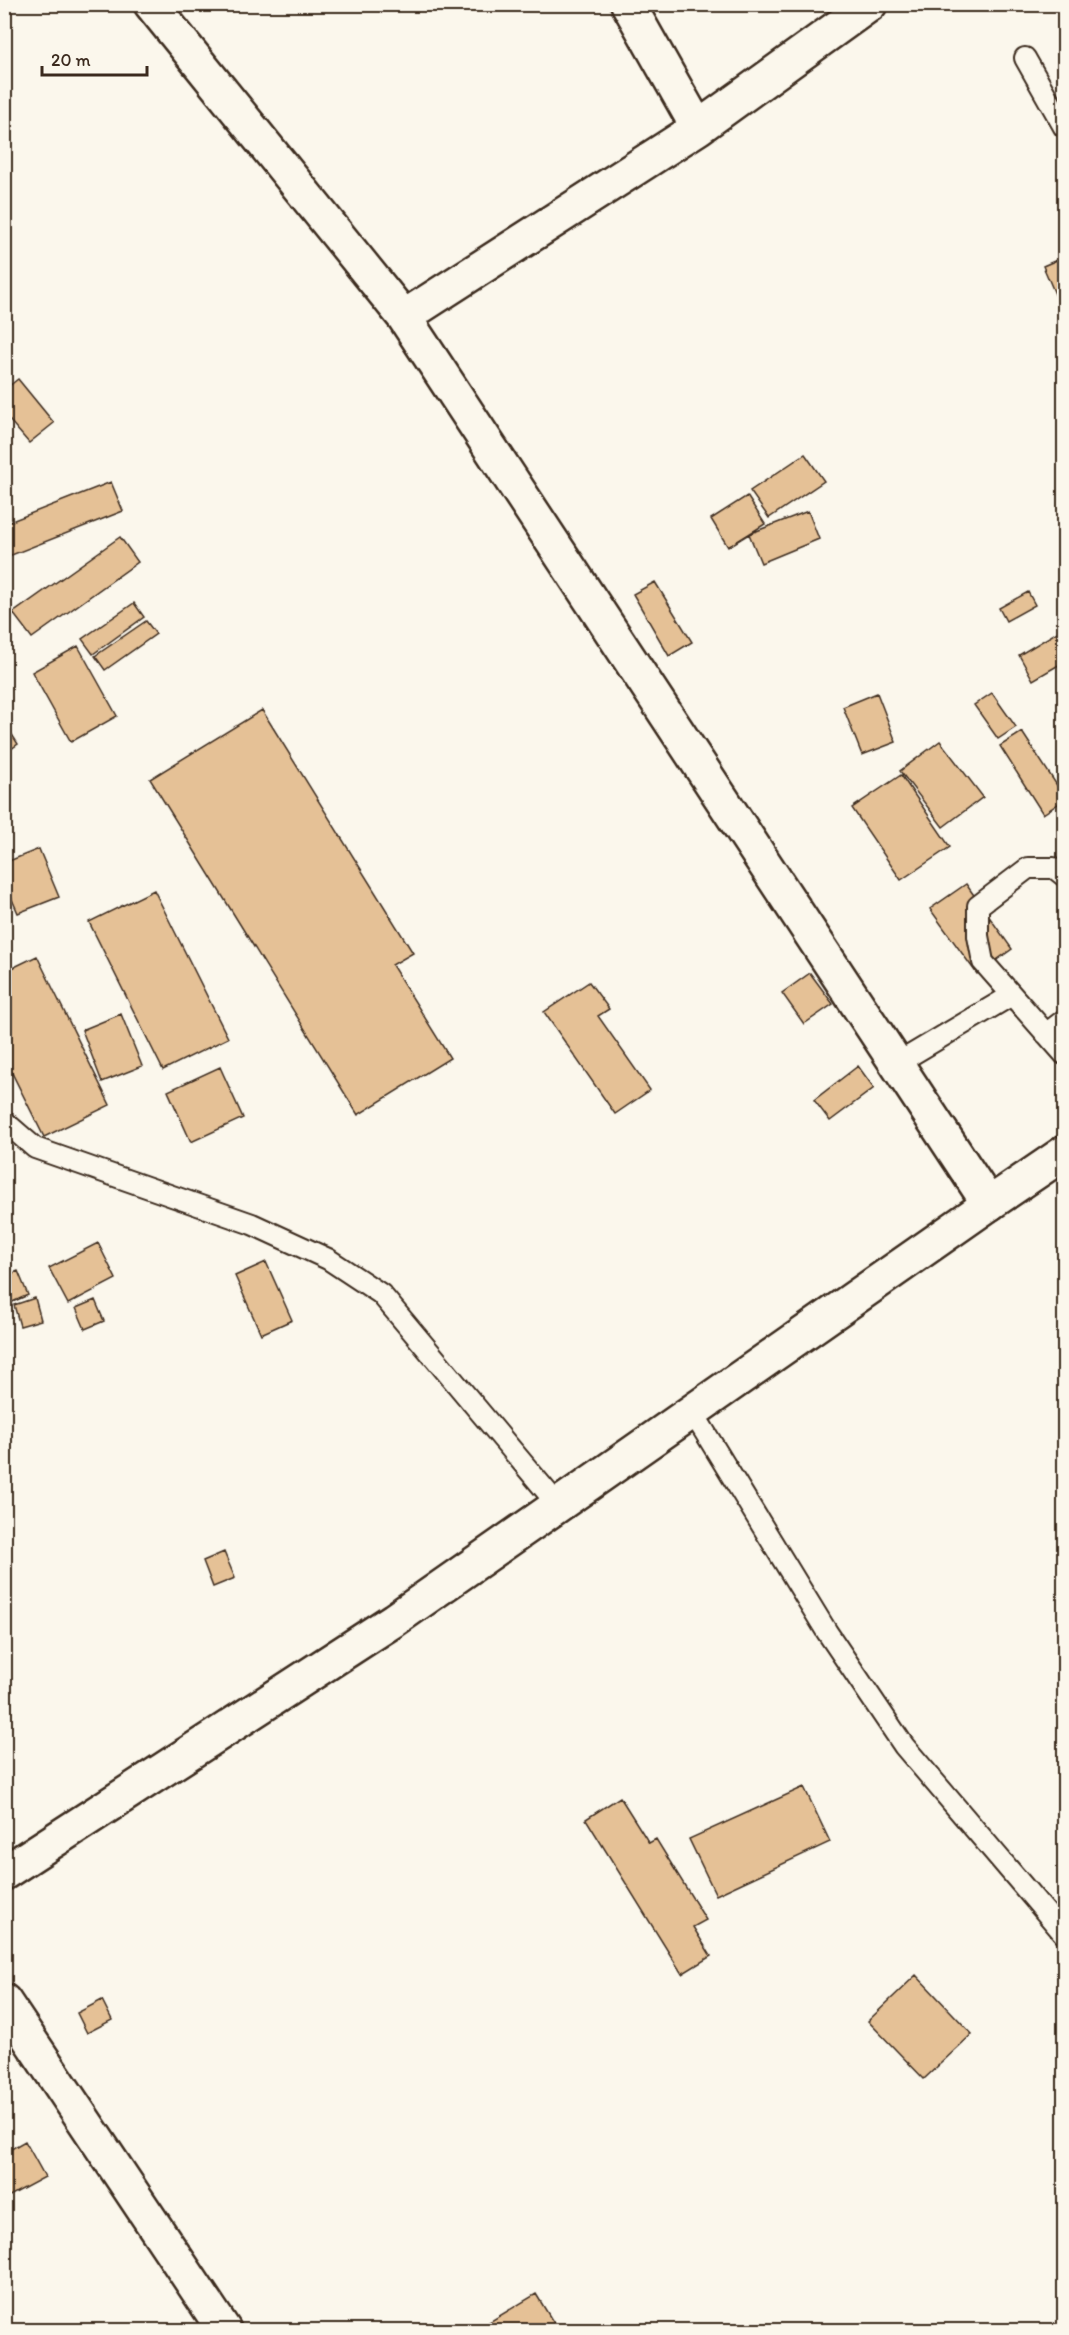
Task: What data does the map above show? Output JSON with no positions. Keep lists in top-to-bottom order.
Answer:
{
  "scale_bar": "20 m"
}
